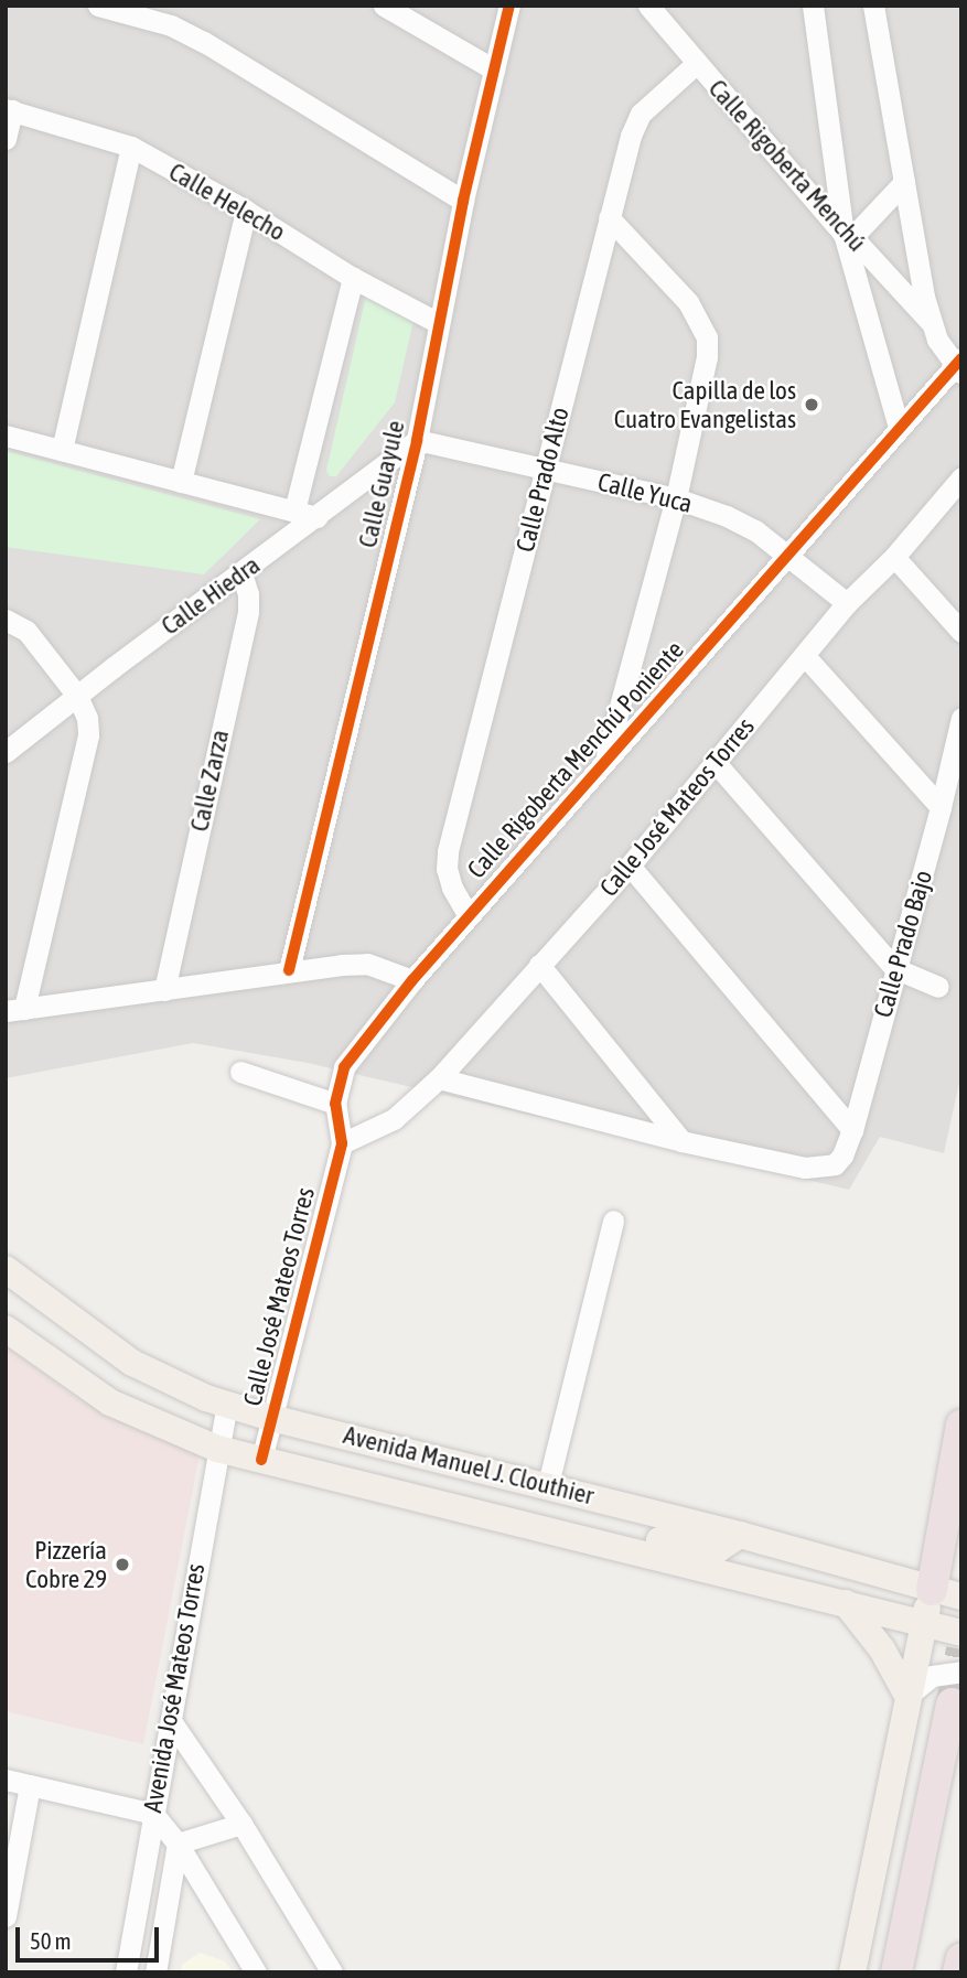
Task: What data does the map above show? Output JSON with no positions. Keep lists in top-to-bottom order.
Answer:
{
  "streets": {
    "main road": ["Avenida Manuel J. Clouthier"],
    "street": [
      "Calle Rigoberta Menchú",
      "Calle Helecho",
      "Calle Prado Alto",
      "Calle Guayule",
      "Calle Yuca",
      "Calle Hiedra",
      "Calle Rigoberta Menchú Poniente",
      "Calle Zarza",
      "Calle José Mateos Torres",
      "Calle Prado Bajo",
      "Avenida José Mateos Torres"
    ]
  },
  "crossings": [
    ["Calle Rigoberta Menchú", "Calle Prado Alto"],
    ["Calle Helecho", "Calle Guayule"],
    ["Calle Prado Alto", "Calle Yuca"],
    ["Calle Prado Alto", "Calle Rigoberta Menchú Poniente"],
    ["Calle Guayule", "Calle Yuca"],
    ["Calle Guayule", "Calle Hiedra"],
    ["Calle Yuca", "Calle Hiedra"],
    ["Calle Yuca", "Calle Rigoberta Menchú Poniente"],
    ["Calle Yuca", "Calle José Mateos Torres"],
    ["Calle Hiedra", "Calle Zarza"],
    ["Calle Rigoberta Menchú Poniente", "Calle José Mateos Torres"],
    ["Calle José Mateos Torres", "Avenida Manuel J. Clouthier"],
    ["Avenida Manuel J. Clouthier", "Avenida José Mateos Torres"]
  ],
  "places": ["Capilla de los Cuatro Evangelistas", "Pizzería Cobre 29"],
  "scale_bar": "50 m"
}
